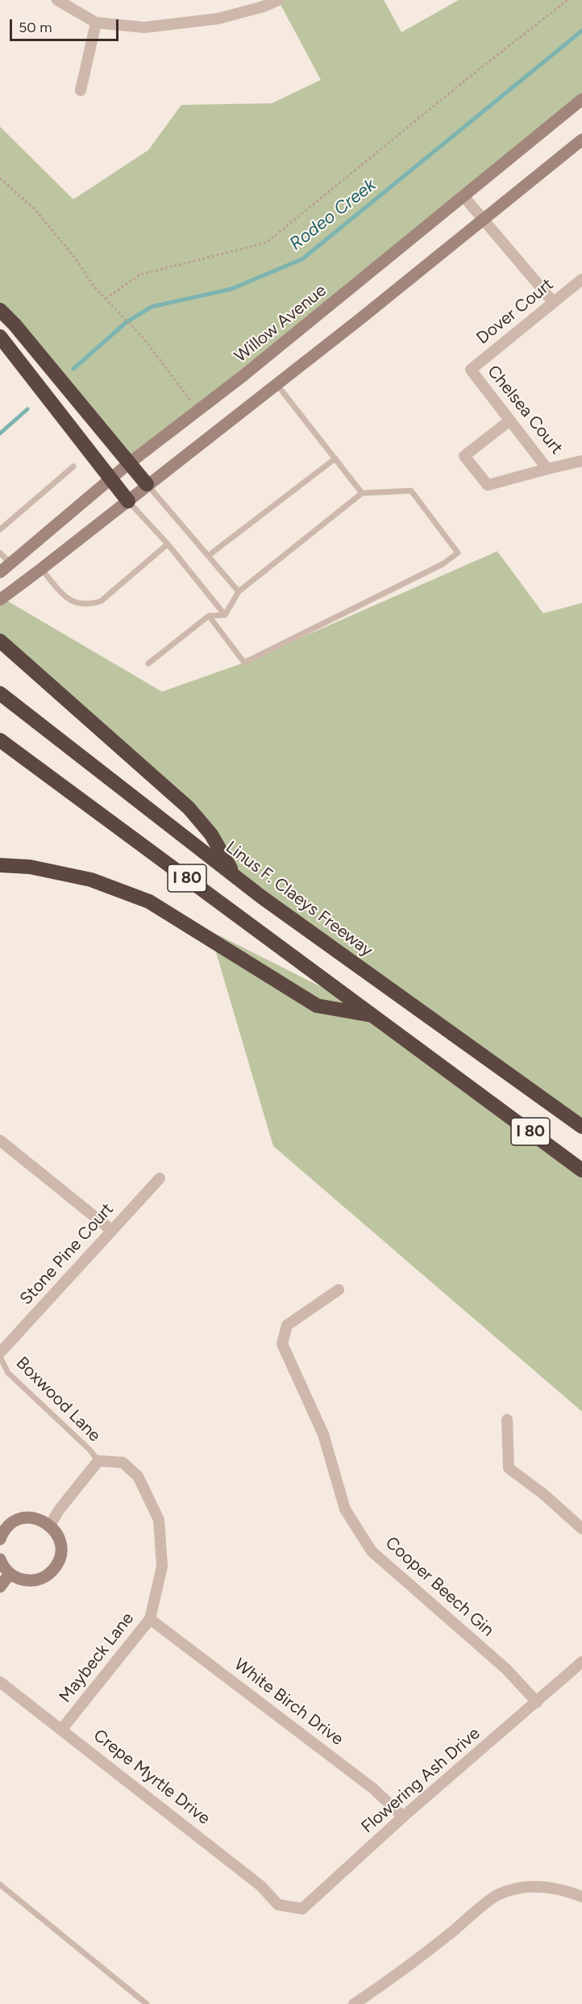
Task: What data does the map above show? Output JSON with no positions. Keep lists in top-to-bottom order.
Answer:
{
  "streets": {
    "highway": ["I 80", "Linus F. Claeys Freeway"],
    "street": [
      "Dover Court",
      "Willow Avenue",
      "Chelsea Court",
      "Stone Pine Court",
      "Cooper Beech Gin",
      "Maybeck Lane",
      "White Birch Drive",
      "Crepe Myrtle Drive",
      "Flowering Ash Drive"
    ],
    "lane": ["Boxwood Lane"]
  },
  "crossings": [
    ["Dover Court", "Chelsea Court"],
    ["Boxwood Lane", "Maybeck Lane"],
    ["Cooper Beech Gin", "Flowering Ash Drive"],
    ["Maybeck Lane", "White Birch Drive"],
    ["Maybeck Lane", "Crepe Myrtle Drive"],
    ["White Birch Drive", "Flowering Ash Drive"],
    ["Crepe Myrtle Drive", "Flowering Ash Drive"]
  ],
  "water": ["Rodeo Creek"],
  "scale_bar": "50 m"
}
